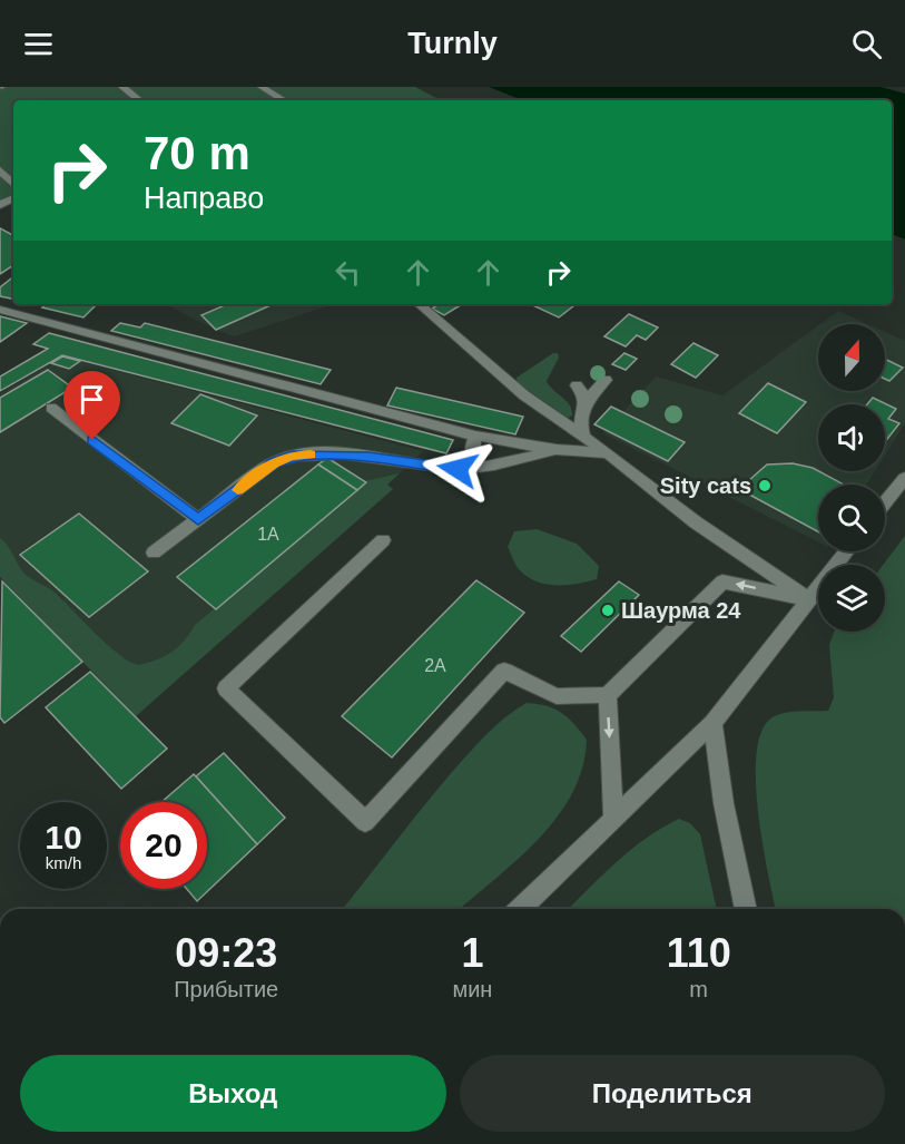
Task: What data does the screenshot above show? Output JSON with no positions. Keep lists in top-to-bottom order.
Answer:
{
  "places": ["Sity cats", "Шаурма 24"],
  "house_numbers": ["1А", "2А"],
  "north": "top",
  "page": {
    "header": "Turnly",
    "turn": ["70 m", "Направо"],
    "speed": "10 km/h",
    "limit": "20",
    "eta": [
      "09:23",
      "Прибытие",
      "1",
      "мин",
      "110",
      "m"
    ],
    "buttons": ["Выход", "Поделиться"]
  }
}
